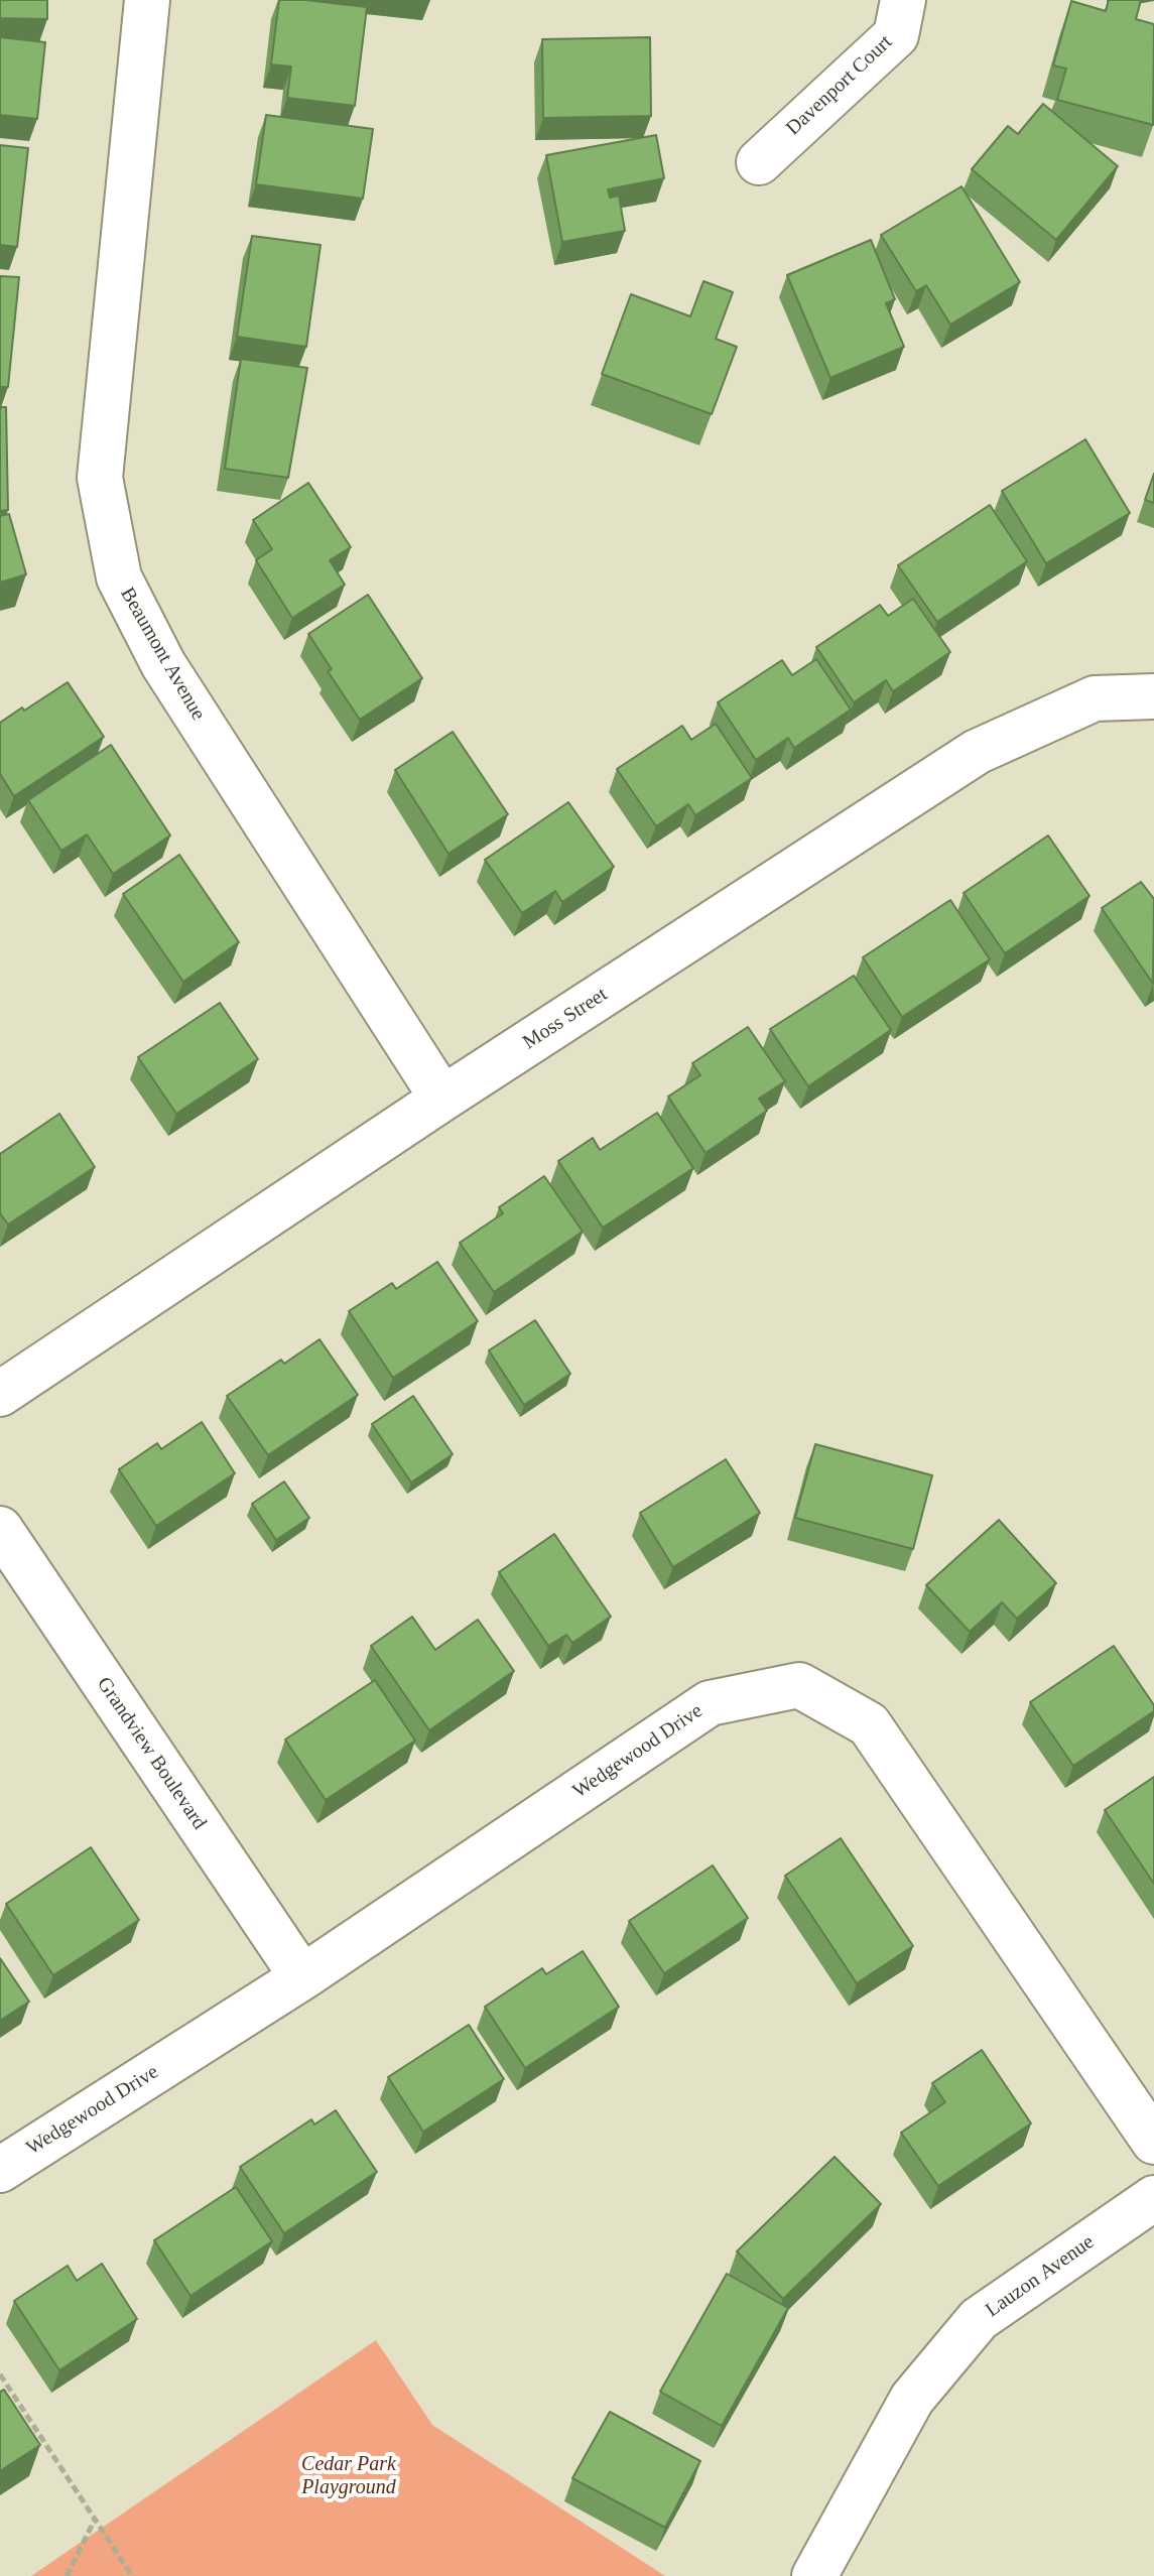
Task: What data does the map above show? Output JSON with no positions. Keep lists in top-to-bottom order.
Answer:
{
  "streets": {
    "street": [
      "Davenport Court",
      "Beaumont Avenue",
      "Moss Street",
      "Wedgewood Drive",
      "Grandview Boulevard",
      "Lauzon Avenue"
    ]
  },
  "crossings": [
    ["Beaumont Avenue", "Moss Street"],
    ["Wedgewood Drive", "Grandview Boulevard"]
  ],
  "parks": ["Cedar Park Playground"]
}
